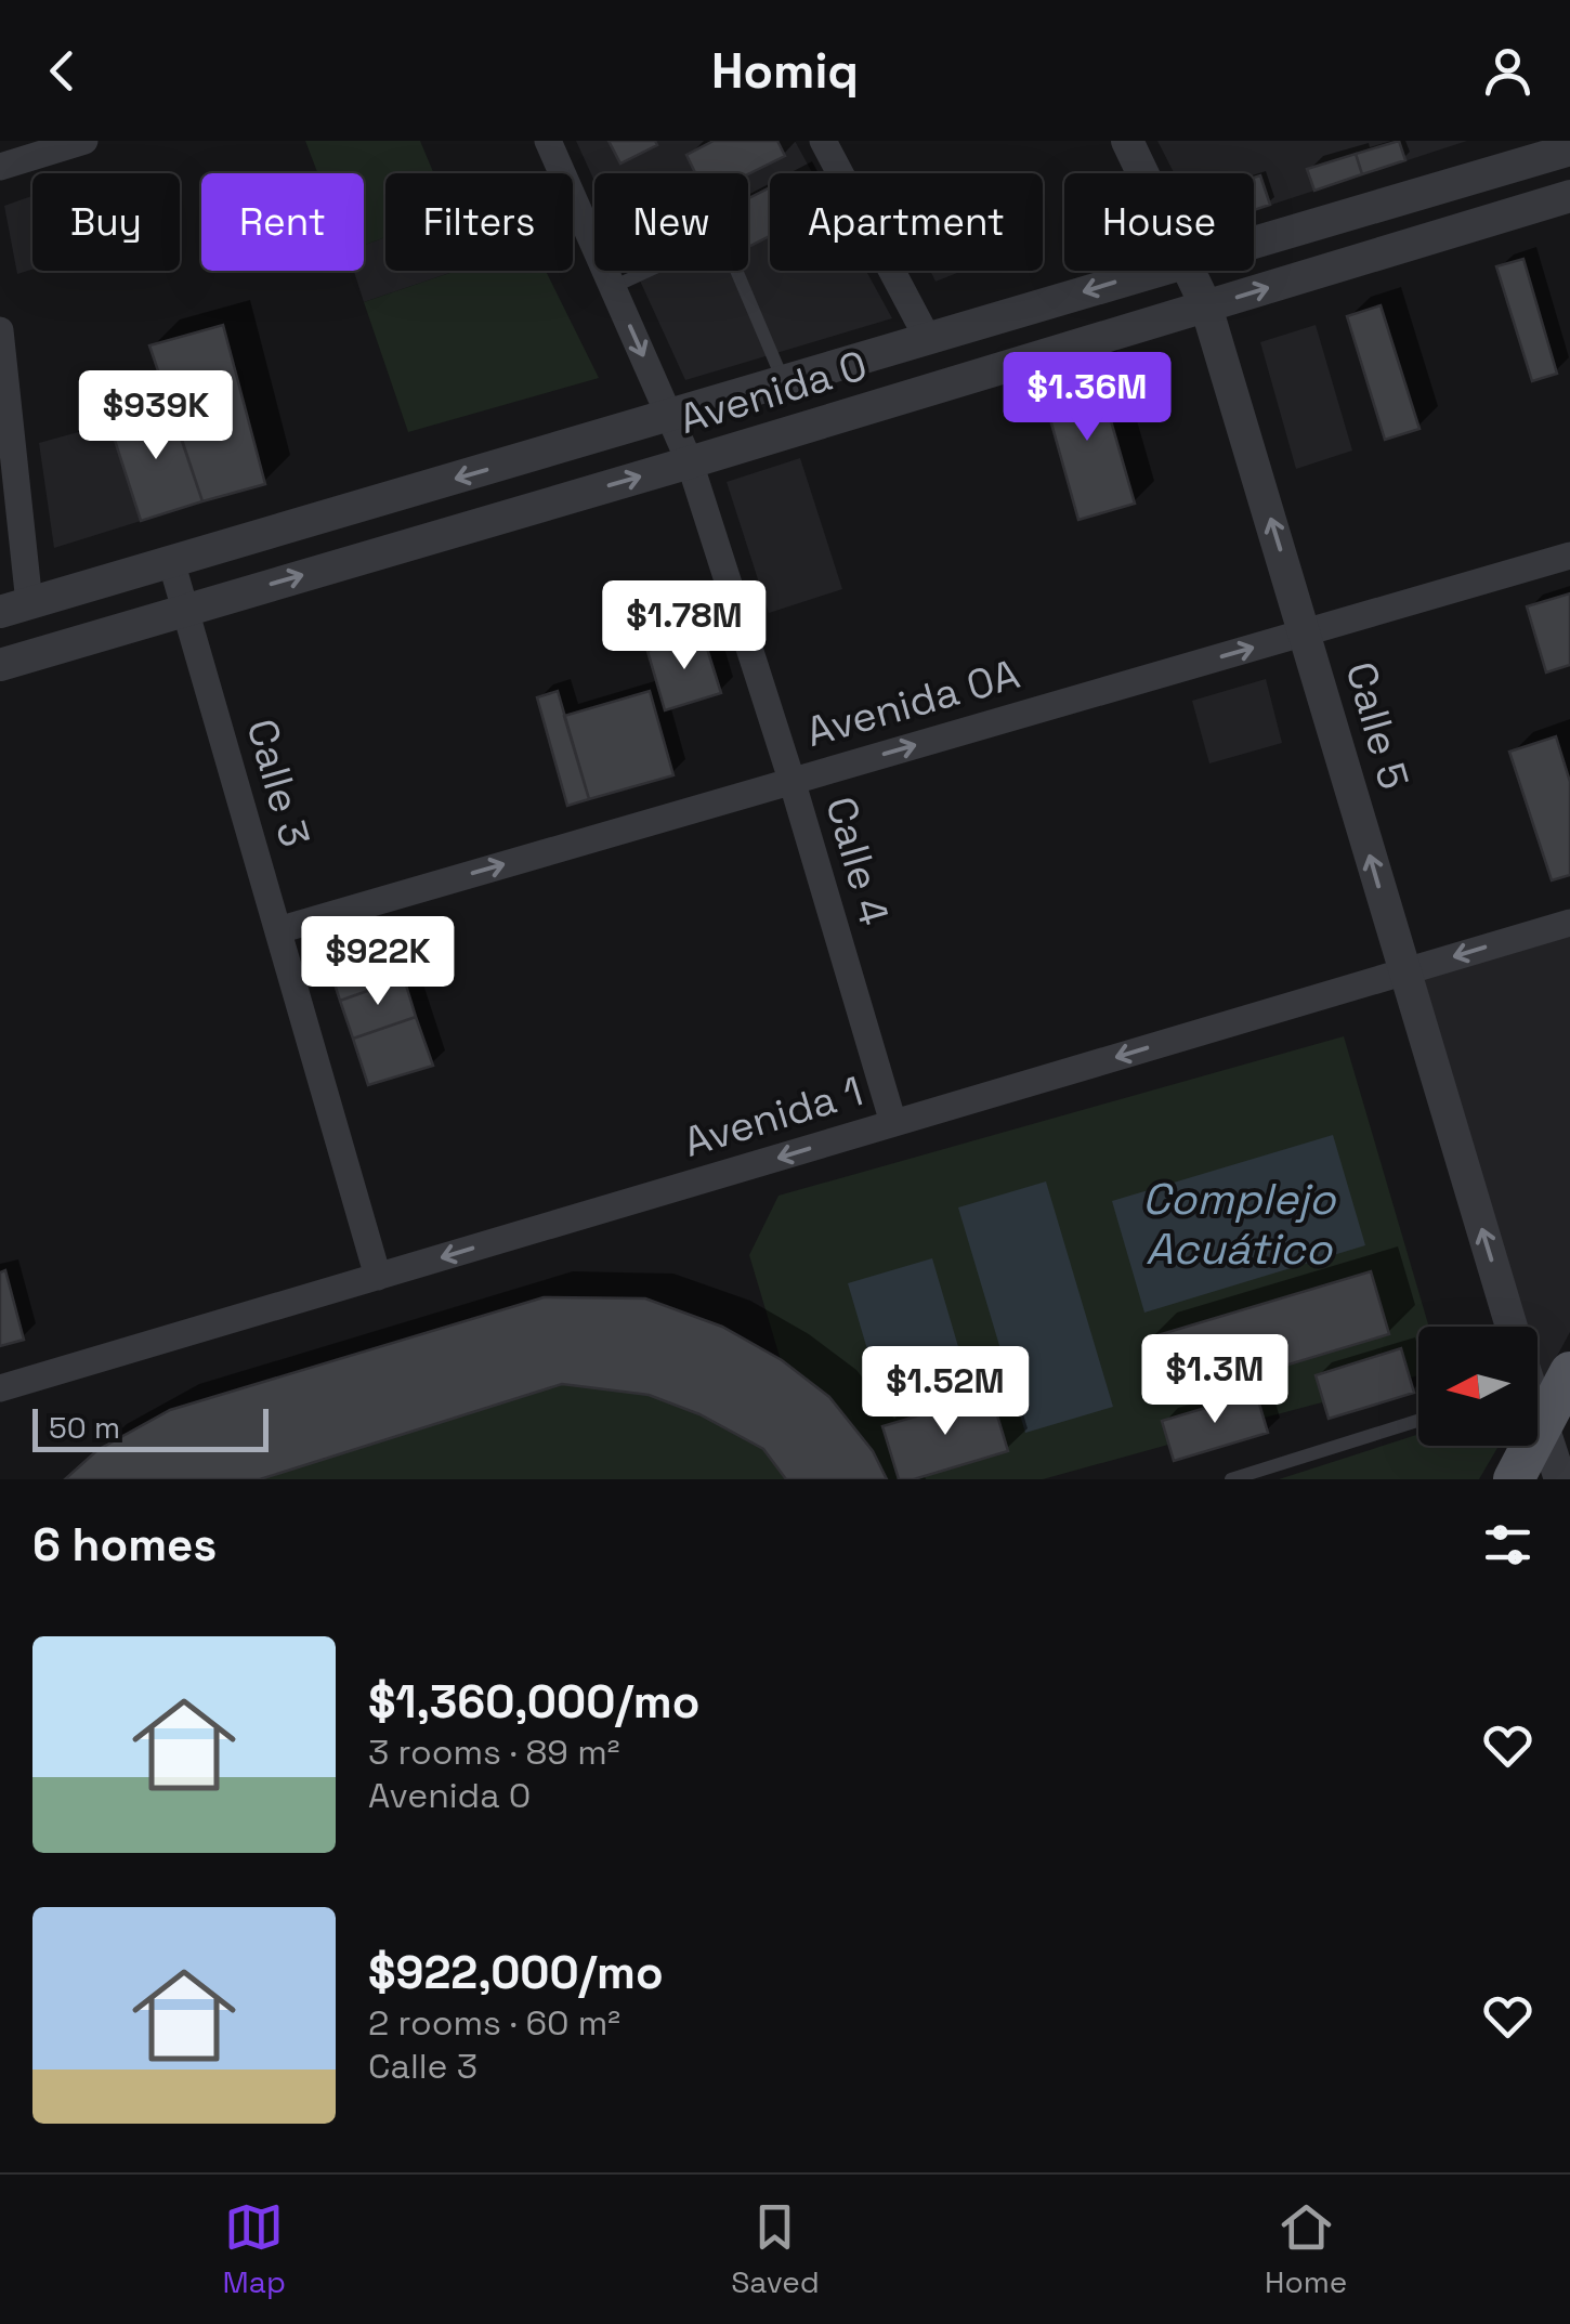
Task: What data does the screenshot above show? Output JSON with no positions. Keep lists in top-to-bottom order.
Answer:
{
  "streets": {
    "street": [
      "Avenida 0",
      "Avenida 0A",
      "Calle 5",
      "Calle 3",
      "Calle 4",
      "Avenida 1"
    ]
  },
  "crossings": [
    ["Avenida 0", "Calle 5"],
    ["Avenida 0", "Calle 3"],
    ["Avenida 0", "Calle 4"],
    ["Avenida 0A", "Calle 5"],
    ["Avenida 0A", "Calle 3"],
    ["Avenida 0A", "Calle 4"],
    ["Calle 5", "Avenida 1"],
    ["Calle 3", "Avenida 1"],
    ["Calle 4", "Avenida 1"]
  ],
  "one_way": ["Avenida 0A", "Calle 5", "Avenida 1"],
  "water": ["Complejo Acuático"],
  "scale_bar": "50 m",
  "north": "left",
  "page": {
    "header": "Homiq",
    "chip": [
      "Buy",
      "Rent",
      "Filters",
      "New",
      "Apartment",
      "House"
    ],
    "price": [
      "$1.36M",
      "$939K",
      "$1.78M",
      "$922K",
      "$1.3M",
      "$1.52M"
    ],
    "scale": "50 m",
    "heading": "6 homes",
    "list": [
      {
        "name": "$1,360,000/mo",
        "note": "3 rooms · 89 m² · Avenida 0"
      },
      {
        "name": "$922,000/mo",
        "note": "2 rooms · 60 m² · Calle 3"
      }
    ],
    "tabs": ["Map", "Saved", "Home"]
  }
}
